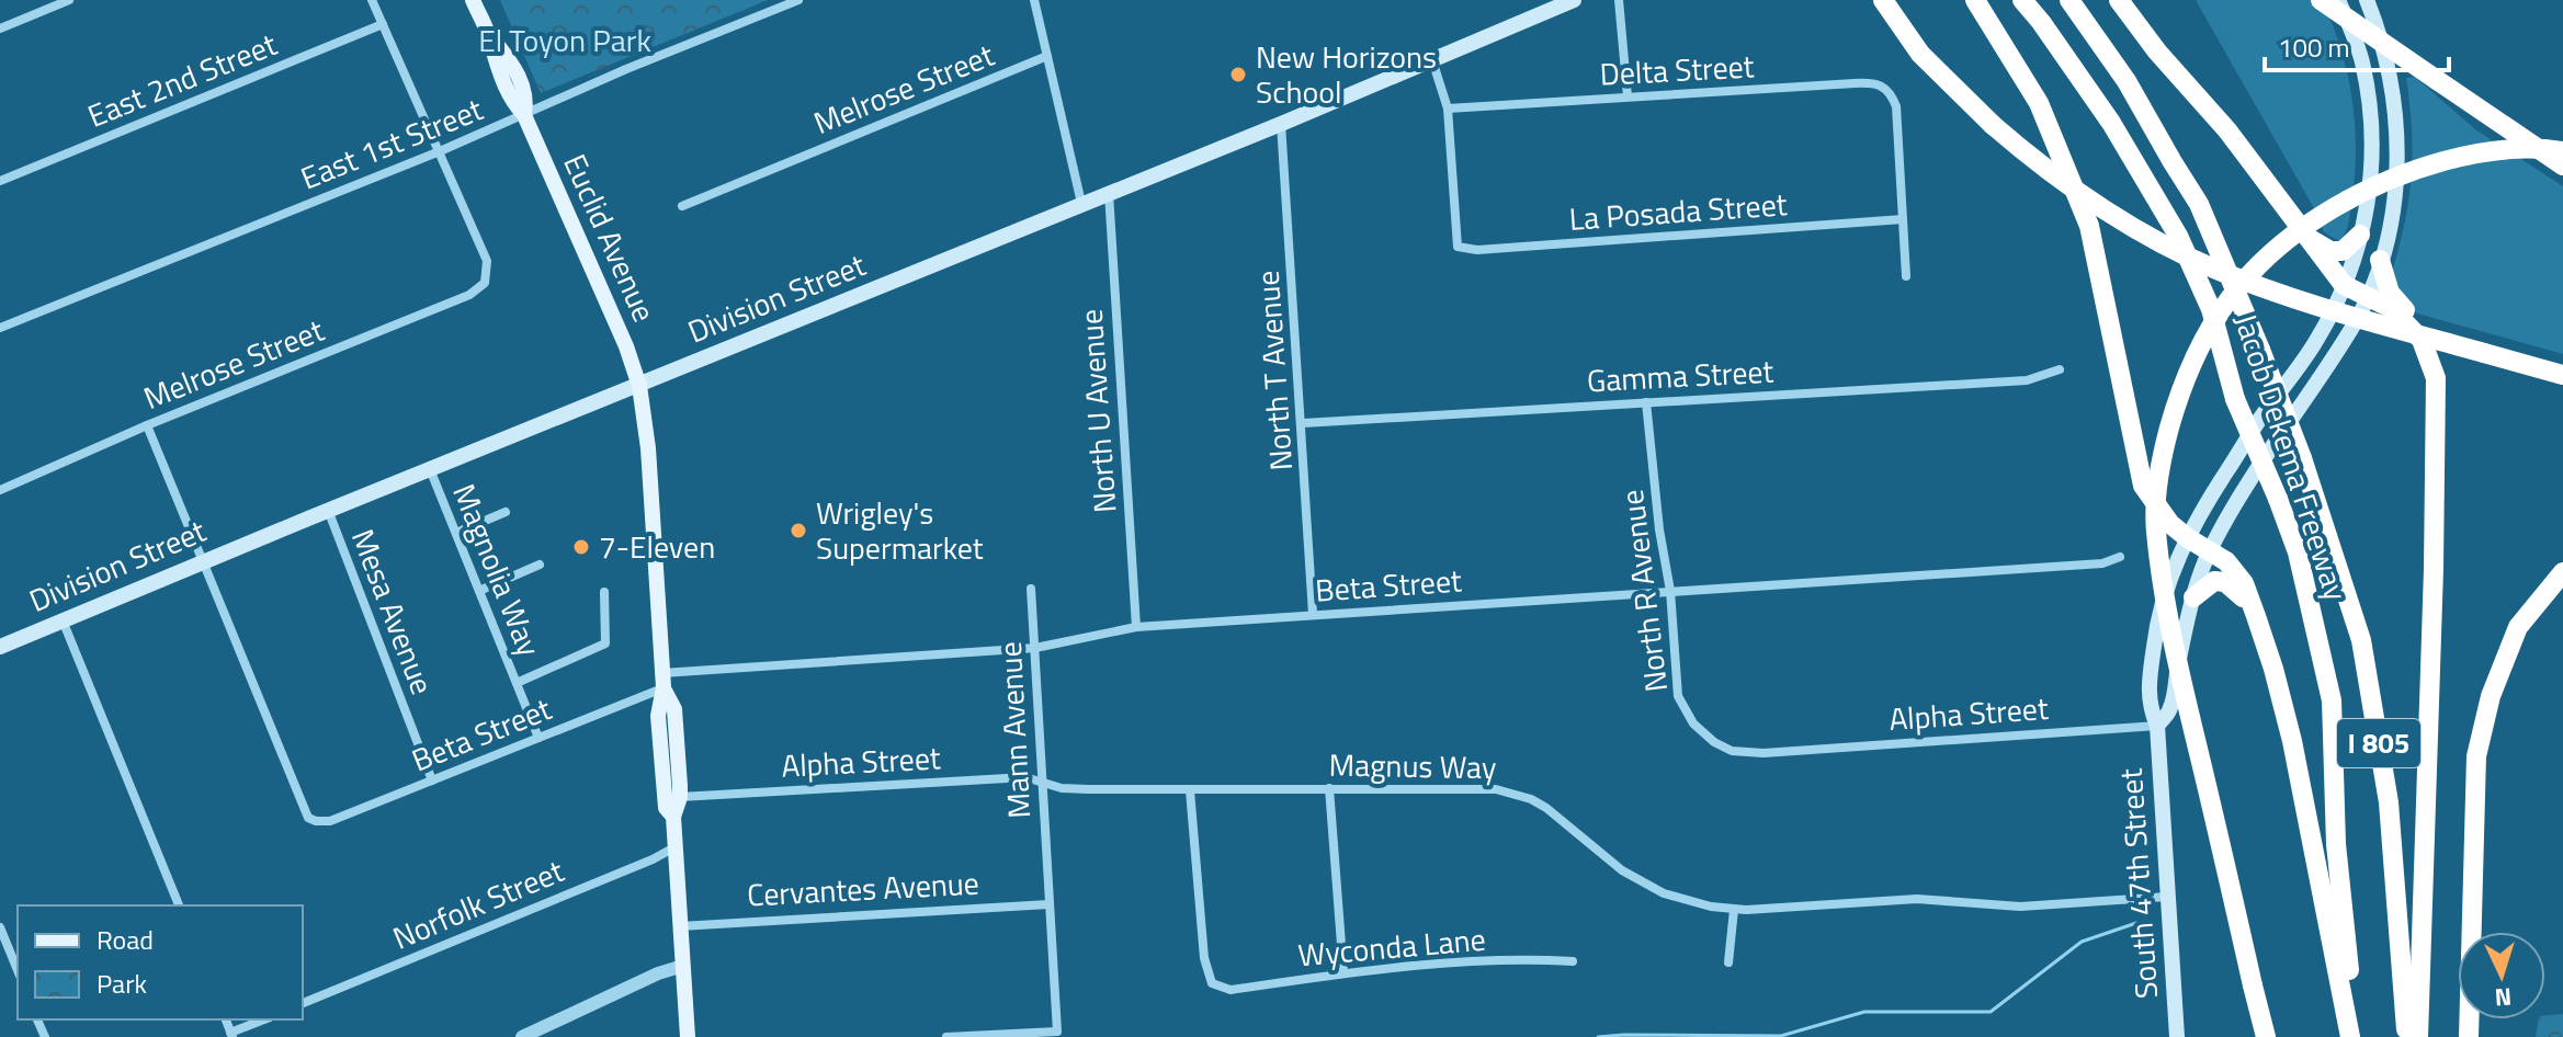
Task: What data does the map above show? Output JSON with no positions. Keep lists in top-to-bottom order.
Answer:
{
  "streets": {
    "highway": ["Jacob Dekema Freeway", "I 805"],
    "main road": ["Euclid Avenue", "Division Street", "South 47th Street"],
    "street": [
      "Delta Street",
      "East 2nd Street",
      "Melrose Street",
      "East 1st Street",
      "La Posada Street",
      "North T Avenue",
      "Gamma Street",
      "North U Avenue",
      "Magnolia Way",
      "Beta Street",
      "North R Avenue",
      "Mesa Avenue",
      "Alpha Street",
      "Mann Avenue",
      "Magnus Way",
      "Cervantes Avenue",
      "Norfolk Street",
      "Wyconda Lane"
    ]
  },
  "crossings": [
    ["Delta Street", "La Posada Street"],
    ["Melrose Street", "East 1st Street"],
    ["East 1st Street", "Euclid Avenue"],
    ["Euclid Avenue", "Division Street"],
    ["Euclid Avenue", "Beta Street"],
    ["Division Street", "North T Avenue"],
    ["Division Street", "North U Avenue"],
    ["Division Street", "Magnolia Way"],
    ["Division Street", "Beta Street"],
    ["Division Street", "Mesa Avenue"],
    ["North T Avenue", "Gamma Street"],
    ["North T Avenue", "Beta Street"],
    ["Gamma Street", "North R Avenue"],
    ["North U Avenue", "Beta Street"],
    ["Magnolia Way", "Beta Street"],
    ["Beta Street", "North R Avenue"],
    ["Beta Street", "Mesa Avenue"],
    ["Beta Street", "Mann Avenue"],
    ["North R Avenue", "Alpha Street"],
    ["Alpha Street", "Mann Avenue"],
    ["Alpha Street", "Magnus Way"],
    ["Alpha Street", "South 47th Street"],
    ["Mann Avenue", "Magnus Way"],
    ["Mann Avenue", "Cervantes Avenue"],
    ["Magnus Way", "South 47th Street"],
    ["Magnus Way", "Wyconda Lane"]
  ],
  "parks": ["El Toyon Park"],
  "places": ["New Horizons School", "Wrigley's Supermarket", "7-Eleven"],
  "legend": ["Road", "Park"],
  "scale_bar": "100 m",
  "north": "bottom"
}
